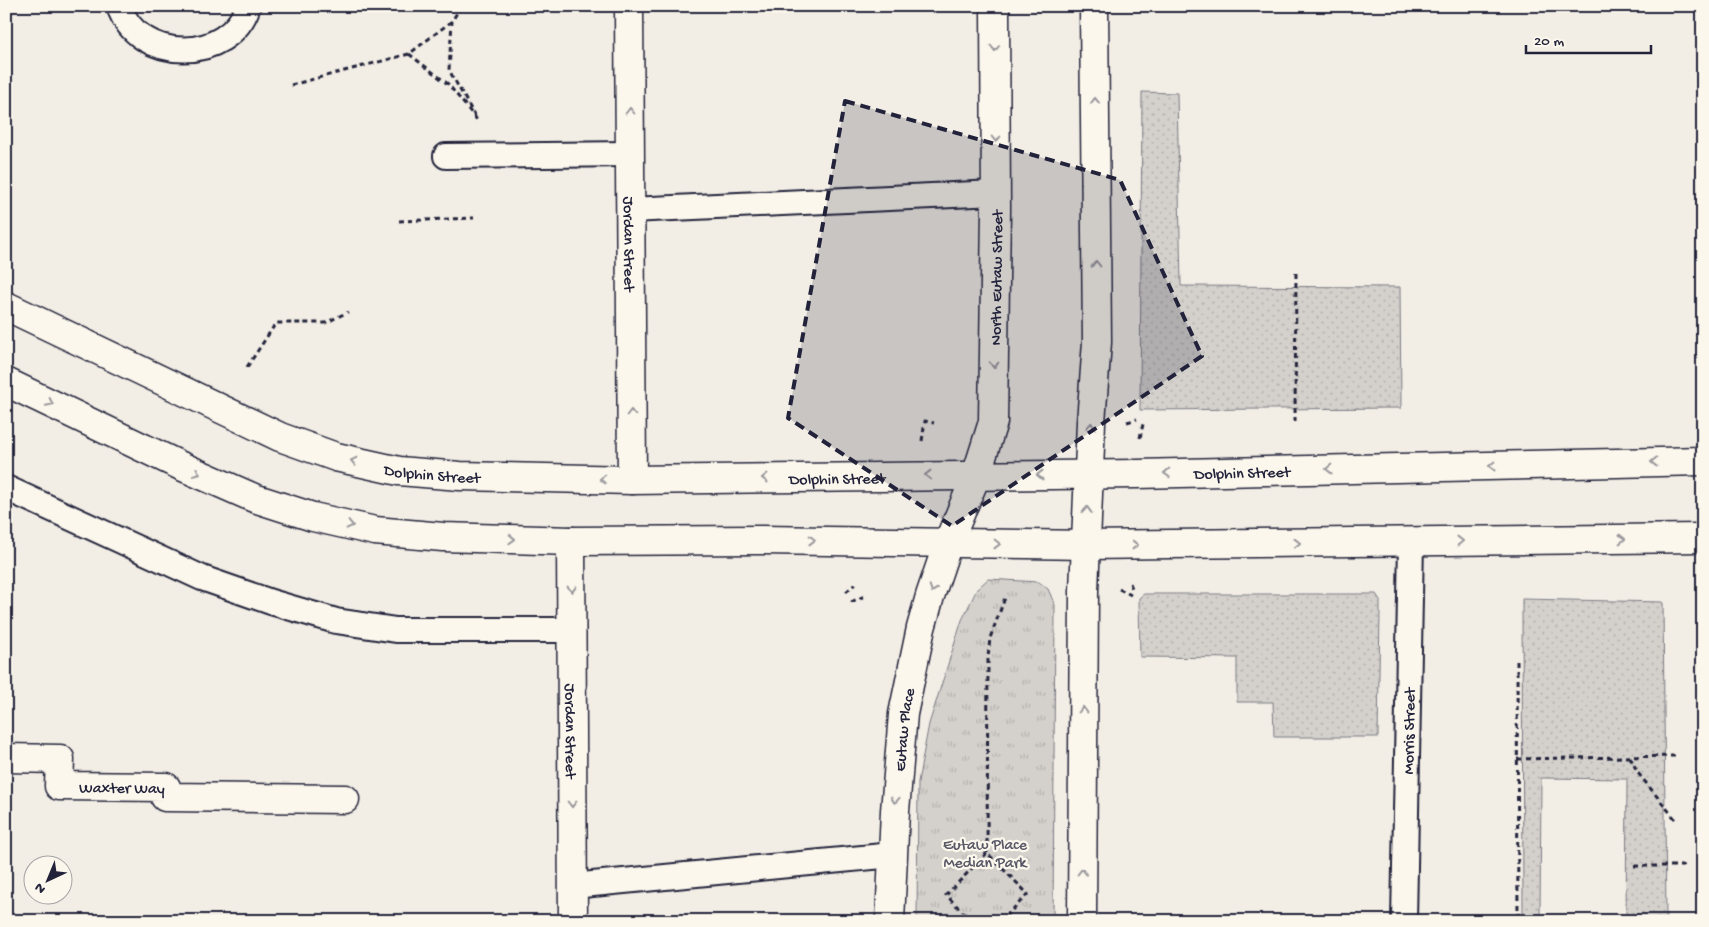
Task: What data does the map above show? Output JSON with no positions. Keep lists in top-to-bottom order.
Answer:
{
  "streets": {
    "main road": [
      "Jordan Street",
      "North Eutaw Street",
      "Dolphin Street",
      "Eutaw Place",
      "Waxter Way"
    ],
    "lane": ["Morris Street"]
  },
  "crossings": [
    ["Jordan Street", "Dolphin Street"],
    ["North Eutaw Street", "Dolphin Street"],
    ["North Eutaw Street", "Eutaw Place"]
  ],
  "parks": ["Eutaw Place Median Park"],
  "scale_bar": "20 m",
  "north": "bottom left"
}
